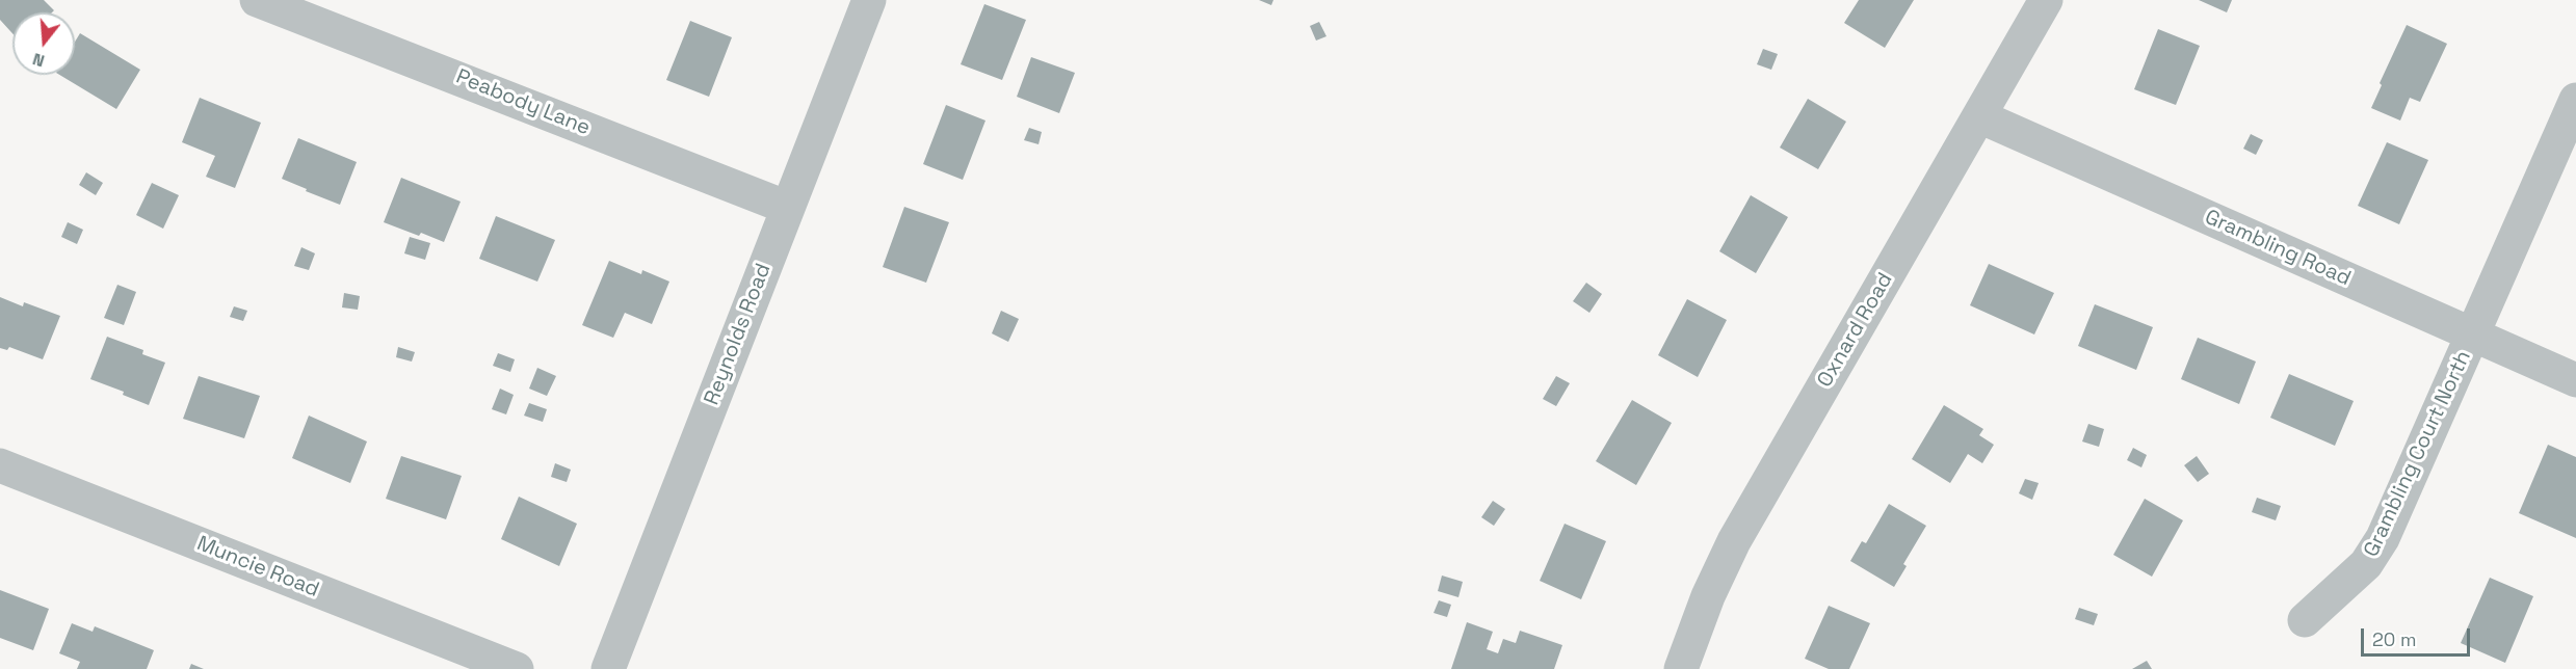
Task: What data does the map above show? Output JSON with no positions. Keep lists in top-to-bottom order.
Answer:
{
  "streets": {
    "street": [
      "Peabody Lane",
      "Grambling Road",
      "Oxnard Road",
      "Reynolds Road",
      "Grambling Court North",
      "Muncie Road"
    ]
  },
  "crossings": [
    ["Peabody Lane", "Reynolds Road"],
    ["Grambling Road", "Oxnard Road"],
    ["Grambling Road", "Grambling Court North"]
  ],
  "scale_bar": "20 m",
  "north": "bottom"
}
